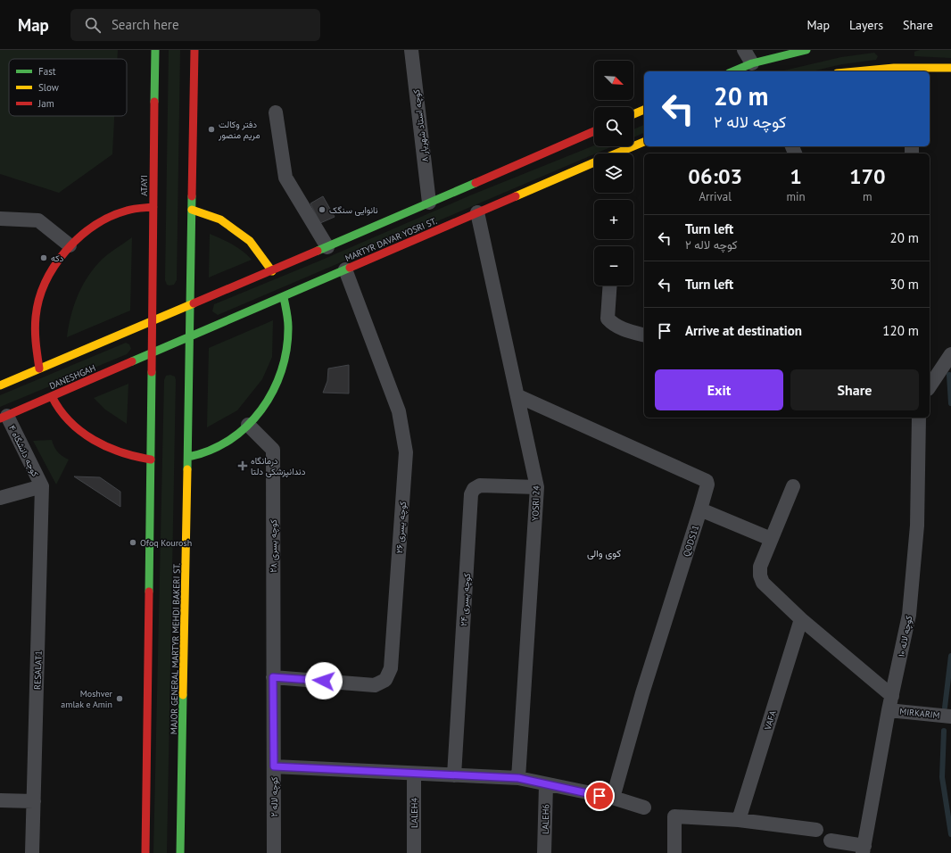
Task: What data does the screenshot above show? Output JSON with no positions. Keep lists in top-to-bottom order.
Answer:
{
  "streets": {
    "main road": [
      "ATAYI",
      "MARTYR DAVAR YOSRI ST.",
      "DANESHGAH",
      "MAJOR GENERAL MARTYR MEHDI BAKERI ST."
    ],
    "street": [
      "کوچه استاد شهریار ۸",
      "کوچه دانشگاه ۴",
      "YOSRI 24",
      "کوچه یسری ۲۶",
      "QODS11",
      "کوچه یسری ۲۸",
      "کوچه یسری ۲۴",
      "کوچه لاله ۱۰",
      "RESALAT1",
      "MIRKARIM",
      "VAFA",
      "کوچه لاله ۲",
      "LALEH4",
      "LALEH6"
    ]
  },
  "crossings": [
    ["کوچه استاد شهریار ۸", "MARTYR DAVAR YOSRI ST."],
    ["ATAYI", "MARTYR DAVAR YOSRI ST."],
    ["ATAYI", "DANESHGAH"],
    ["MARTYR DAVAR YOSRI ST.", "DANESHGAH"],
    ["MARTYR DAVAR YOSRI ST.", "YOSRI 24"],
    ["MARTYR DAVAR YOSRI ST.", "کوچه یسری ۲۶"],
    ["MARTYR DAVAR YOSRI ST.", "MAJOR GENERAL MARTYR MEHDI BAKERI ST."],
    ["DANESHGAH", "کوچه دانشگاه ۴"],
    ["DANESHGAH", "MAJOR GENERAL MARTYR MEHDI BAKERI ST."],
    ["کوچه دانشگاه ۴", "RESALAT1"],
    ["YOSRI 24", "QODS11"],
    ["YOSRI 24", "کوچه یسری ۲۴"],
    ["کوچه یسری ۲۶", "کوچه یسری ۲۸"],
    ["کوچه یسری ۲۶", "کوچه لاله ۲"],
    ["کوچه یسری ۲۸", "کوچه لاله ۲"],
    ["کوچه لاله ۱۰", "MIRKARIM"]
  ],
  "districts": ["کوی والی"],
  "places": {
    "other": [
      "دفتر وکالت مریم منصور",
      "نانوایی سنگک",
      "دکه",
      "Ofoq Kourosh",
      "Moshver amlak e Amin"
    ],
    "health": ["درمانگاه دندانپزشکی دلتا"]
  },
  "legend": ["Fast", "Slow", "Jam"],
  "north": "bottom right",
  "page": {
    "header": "Map",
    "search": "Search here",
    "nav": ["Map", "Layers", "Share"],
    "map_buttons": ["+", "−"],
    "turn": ["20 m", "کوچه لاله ۲"],
    "eta": [
      "06:03",
      "Arrival",
      "1",
      "min",
      "170",
      "m"
    ],
    "list": [
      {
        "name": "Turn left",
        "note": "کوچه لاله ۲",
        "value": "20 m"
      },
      {
        "name": "Turn left",
        "value": "30 m"
      },
      {
        "name": "Arrive at destination",
        "value": "120 m"
      }
    ],
    "buttons": ["Exit", "Share"]
  }
}
